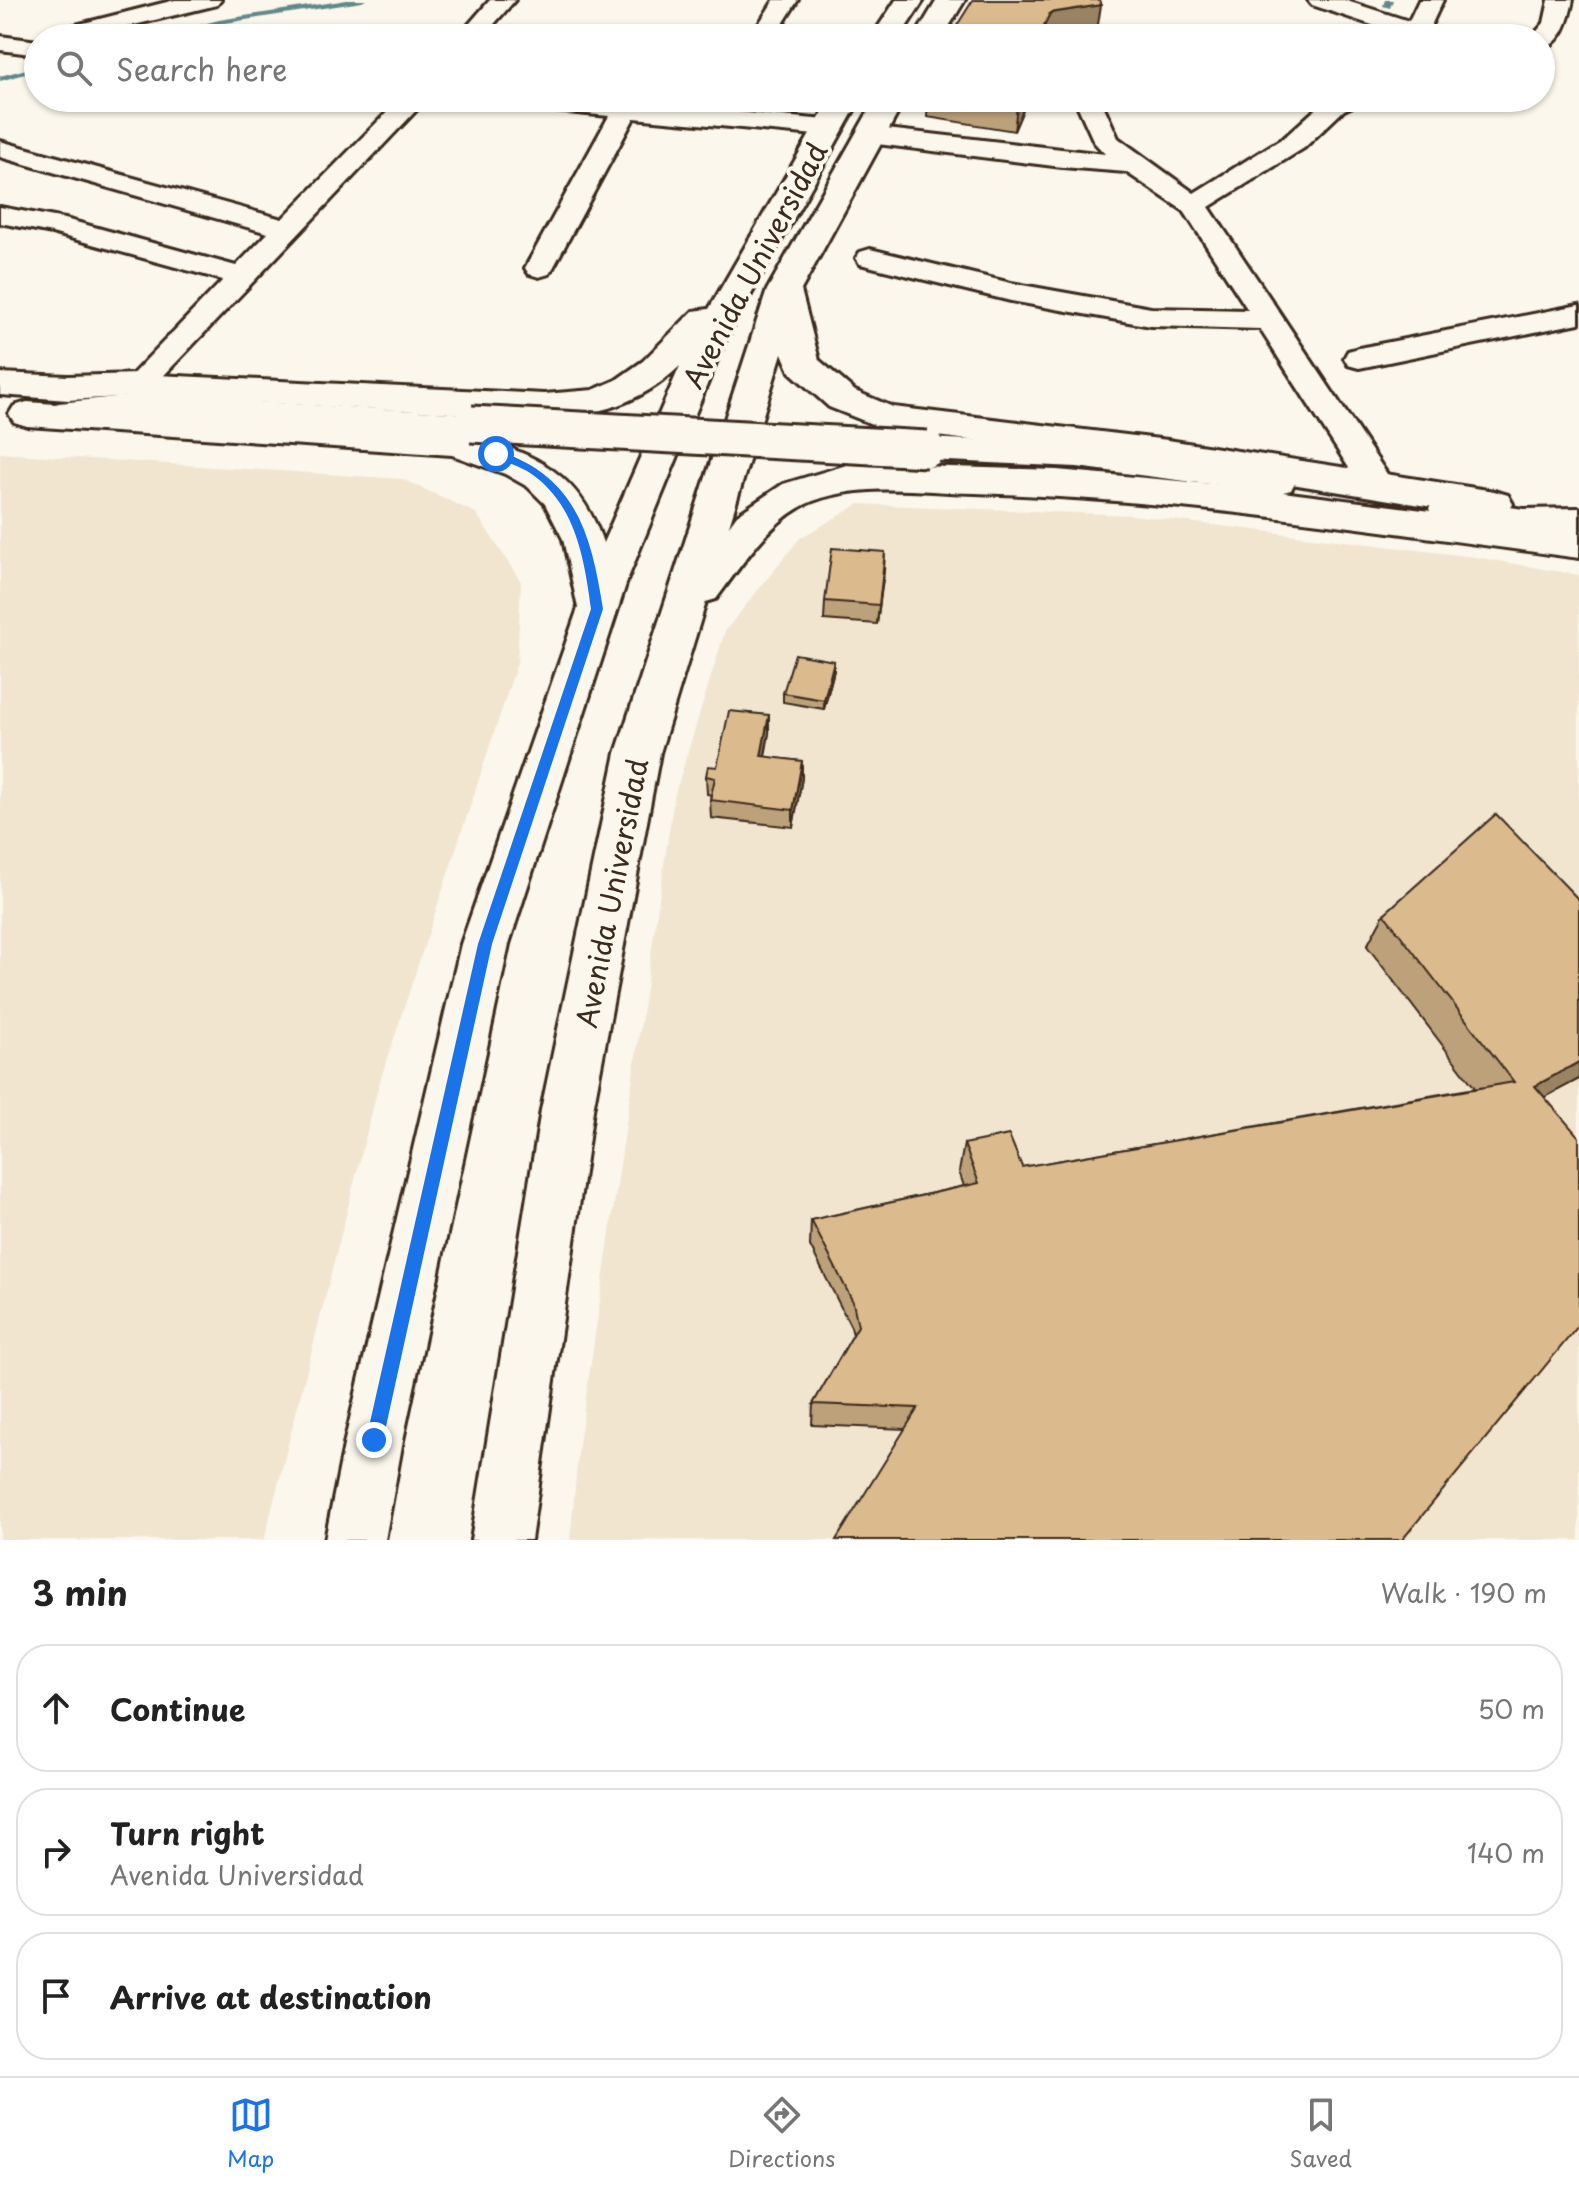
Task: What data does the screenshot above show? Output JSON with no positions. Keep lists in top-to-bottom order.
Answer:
{
  "streets": {
    "street": ["Avenida Universidad"]
  },
  "page": {
    "search": "Search here",
    "heading": ["3 min", "Walk · 190 m"],
    "list": [
      ["Continue", "50 m"],
      ["Turn right", "Avenida Universidad", "140 m"],
      "Arrive at destination"
    ],
    "nav": ["Map", "Directions", "Saved"]
  }
}
